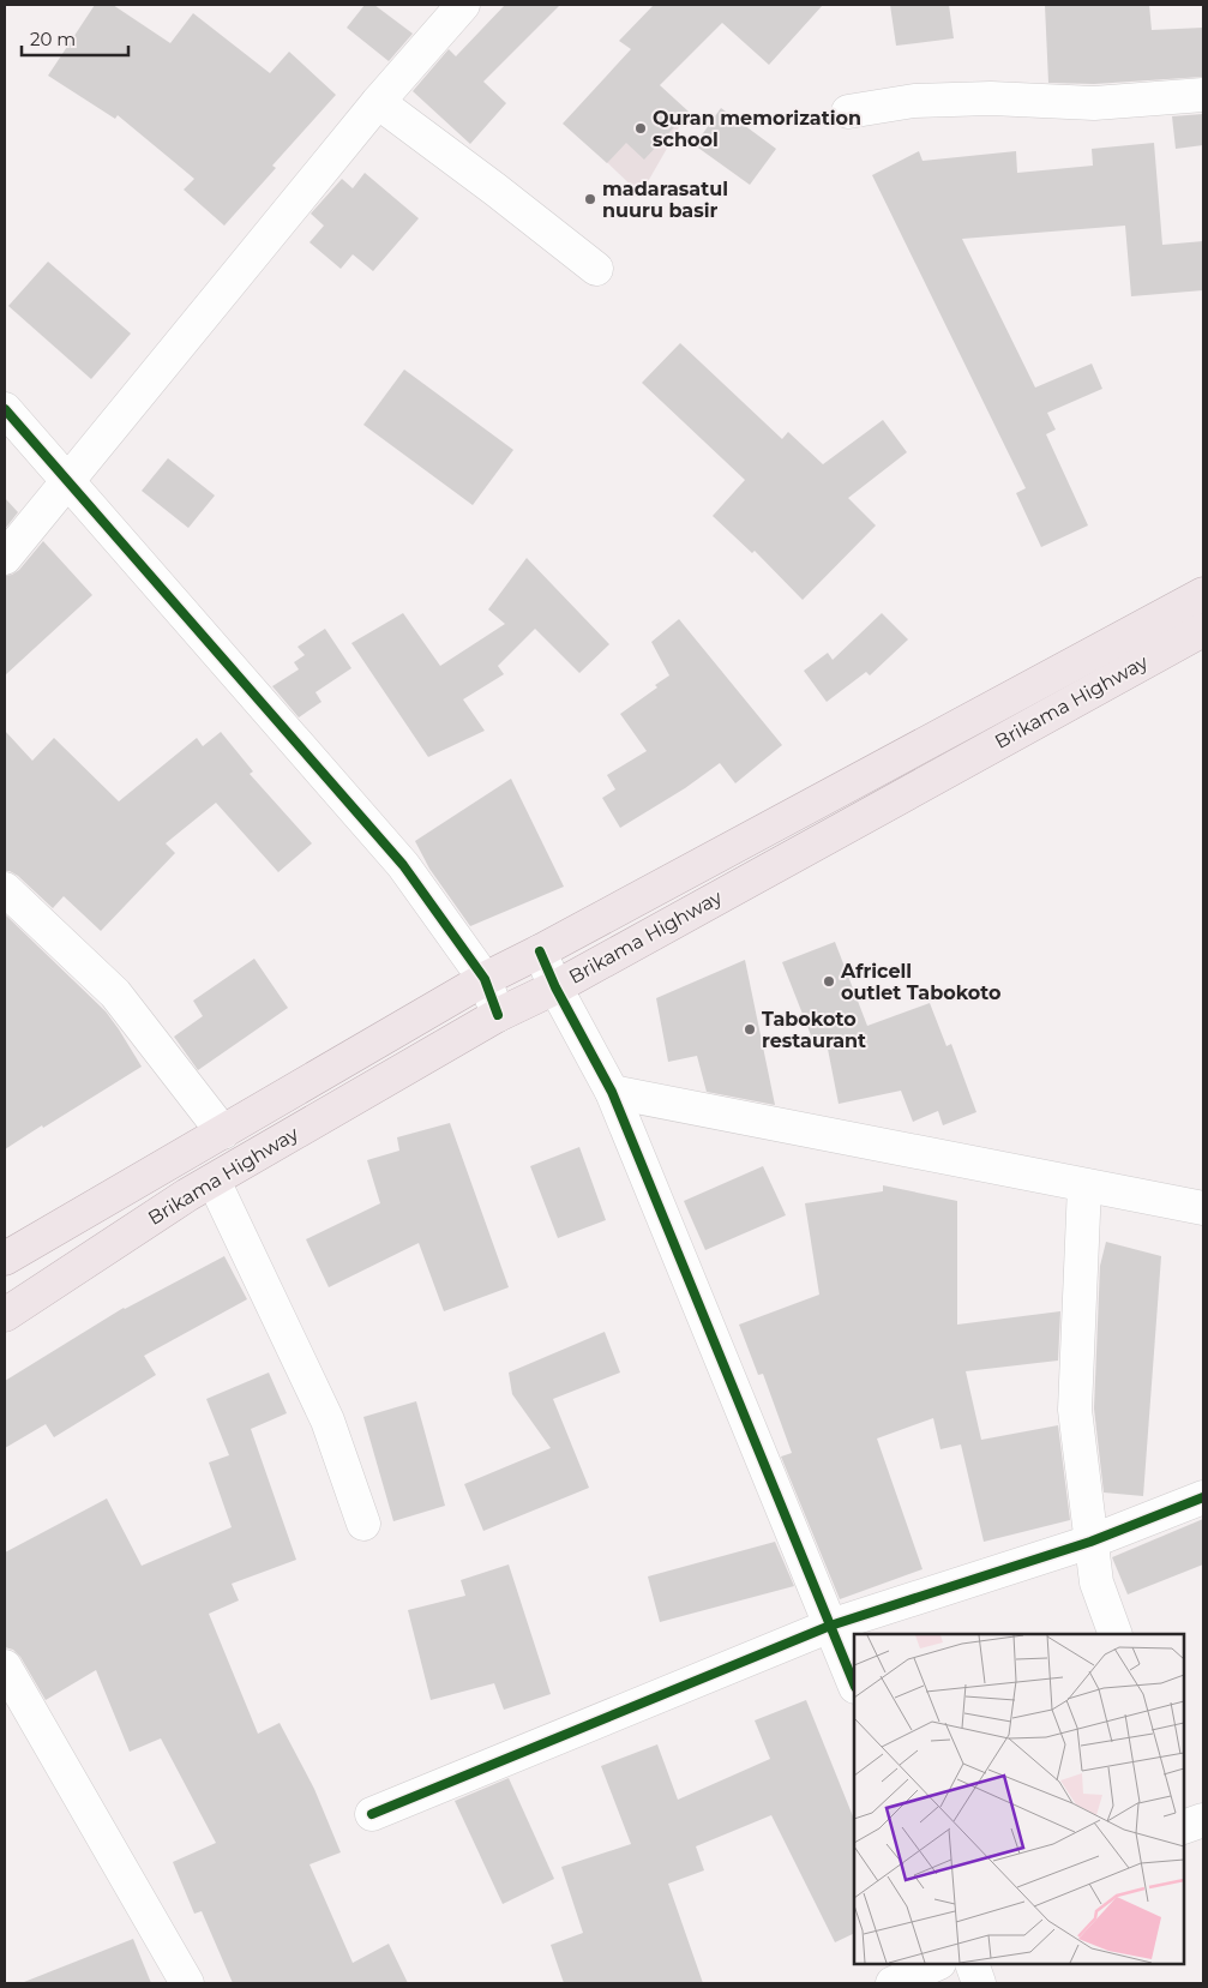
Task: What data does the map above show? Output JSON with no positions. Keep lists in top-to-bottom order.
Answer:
{
  "streets": {
    "highway": ["Brikama Highway"]
  },
  "places": [
    "Quran memorization school",
    "madarasatul nuuru basir",
    "Africell outlet Tabokoto",
    "Tabokoto restaurant"
  ],
  "scale_bar": "20 m"
}
